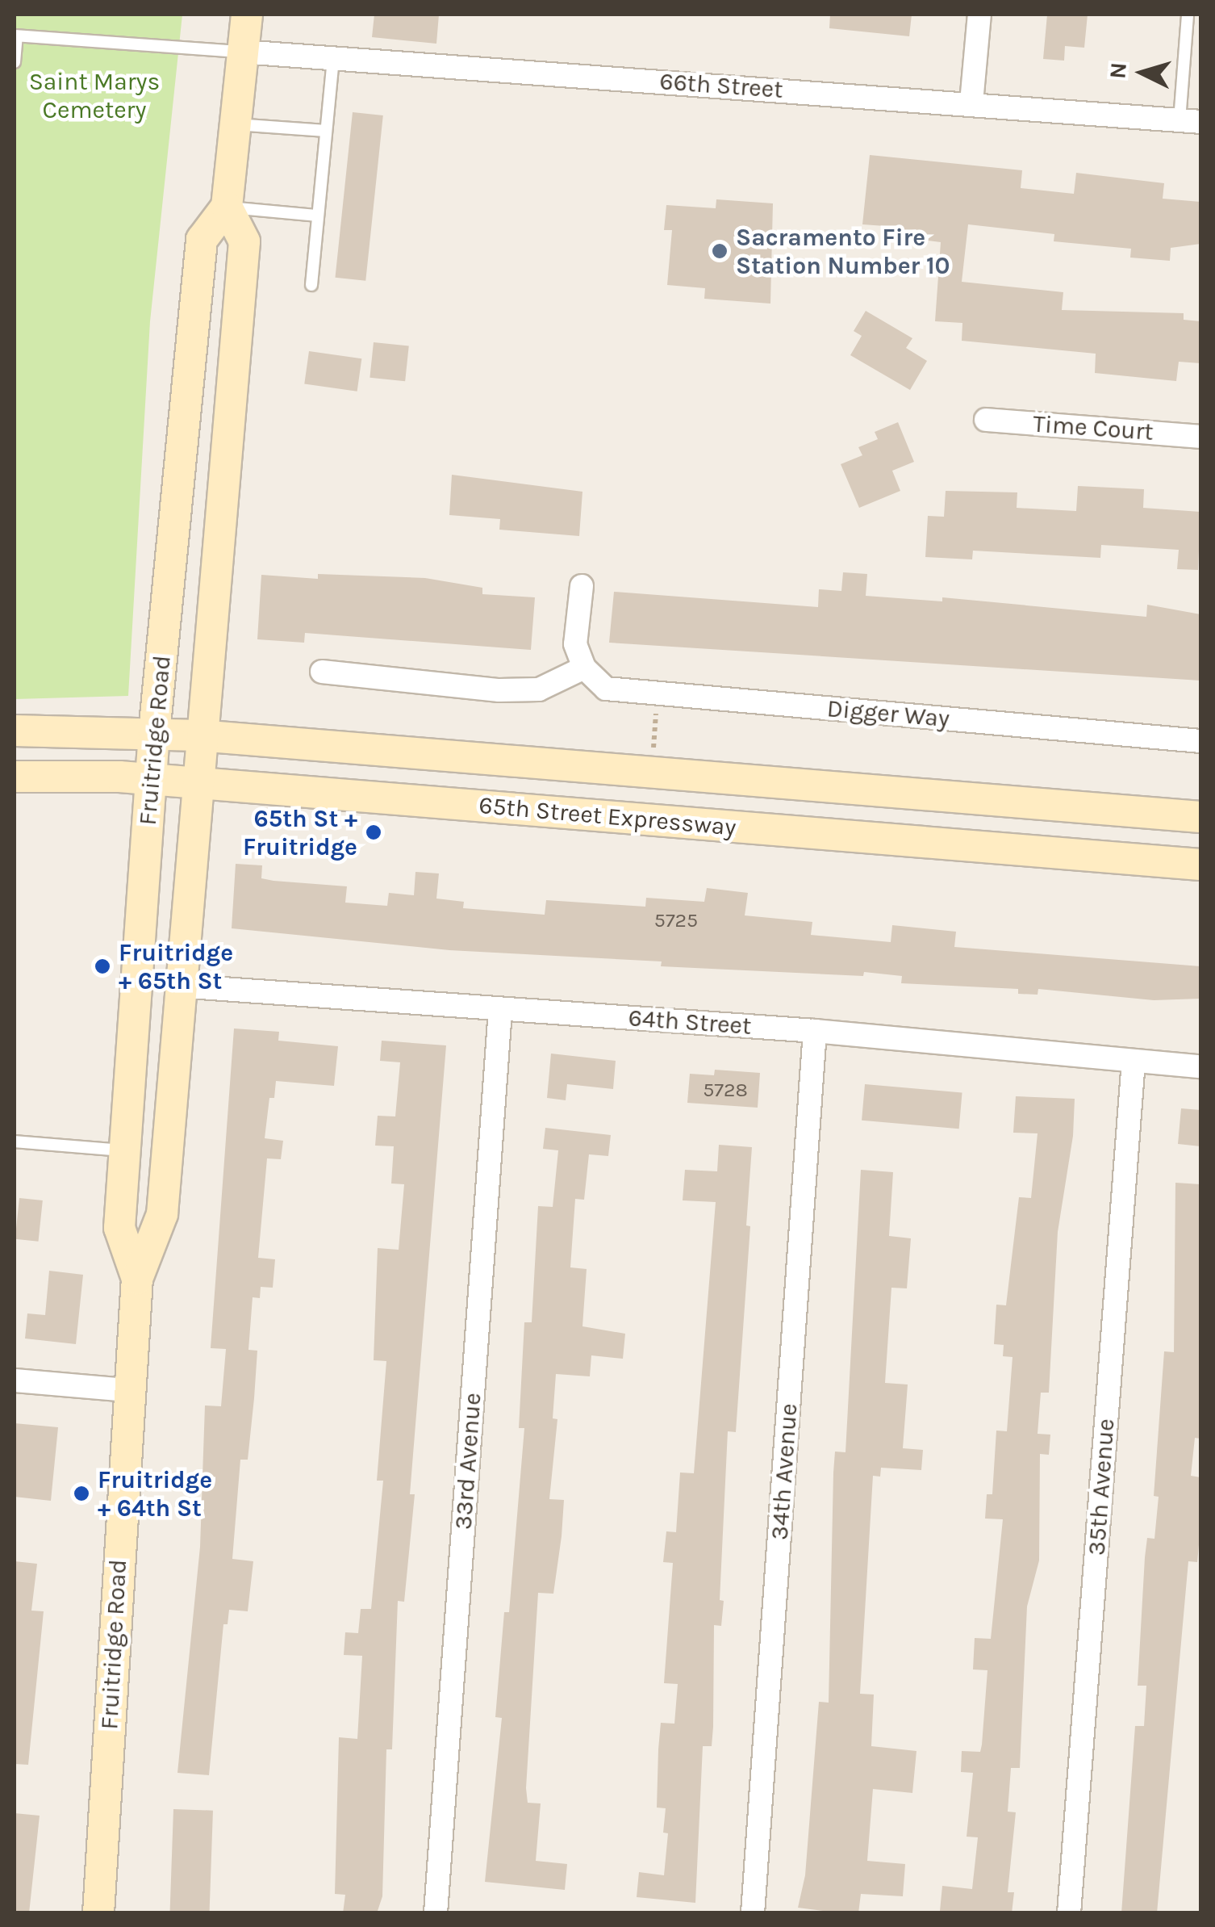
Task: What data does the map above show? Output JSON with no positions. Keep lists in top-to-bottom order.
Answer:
{
  "streets": {
    "main road": ["Fruitridge Road", "65th Street Expressway"],
    "street": [
      "66th Street",
      "Time Court",
      "Digger Way",
      "64th Street",
      "33rd Avenue",
      "34th Avenue",
      "35th Avenue"
    ]
  },
  "crossings": [
    ["Fruitridge Road", "65th Street Expressway"],
    ["Fruitridge Road", "64th Street"],
    ["64th Street", "33rd Avenue"],
    ["64th Street", "34th Avenue"],
    ["64th Street", "35th Avenue"]
  ],
  "parks": ["Saint Marys Cemetery"],
  "places": [
    "Sacramento Fire Station Number 10",
    "65th St + Fruitridge",
    "Fruitridge + 65th St",
    "Fruitridge + 64th St"
  ],
  "house_numbers": ["5725", "5728"],
  "north": "left"
}
